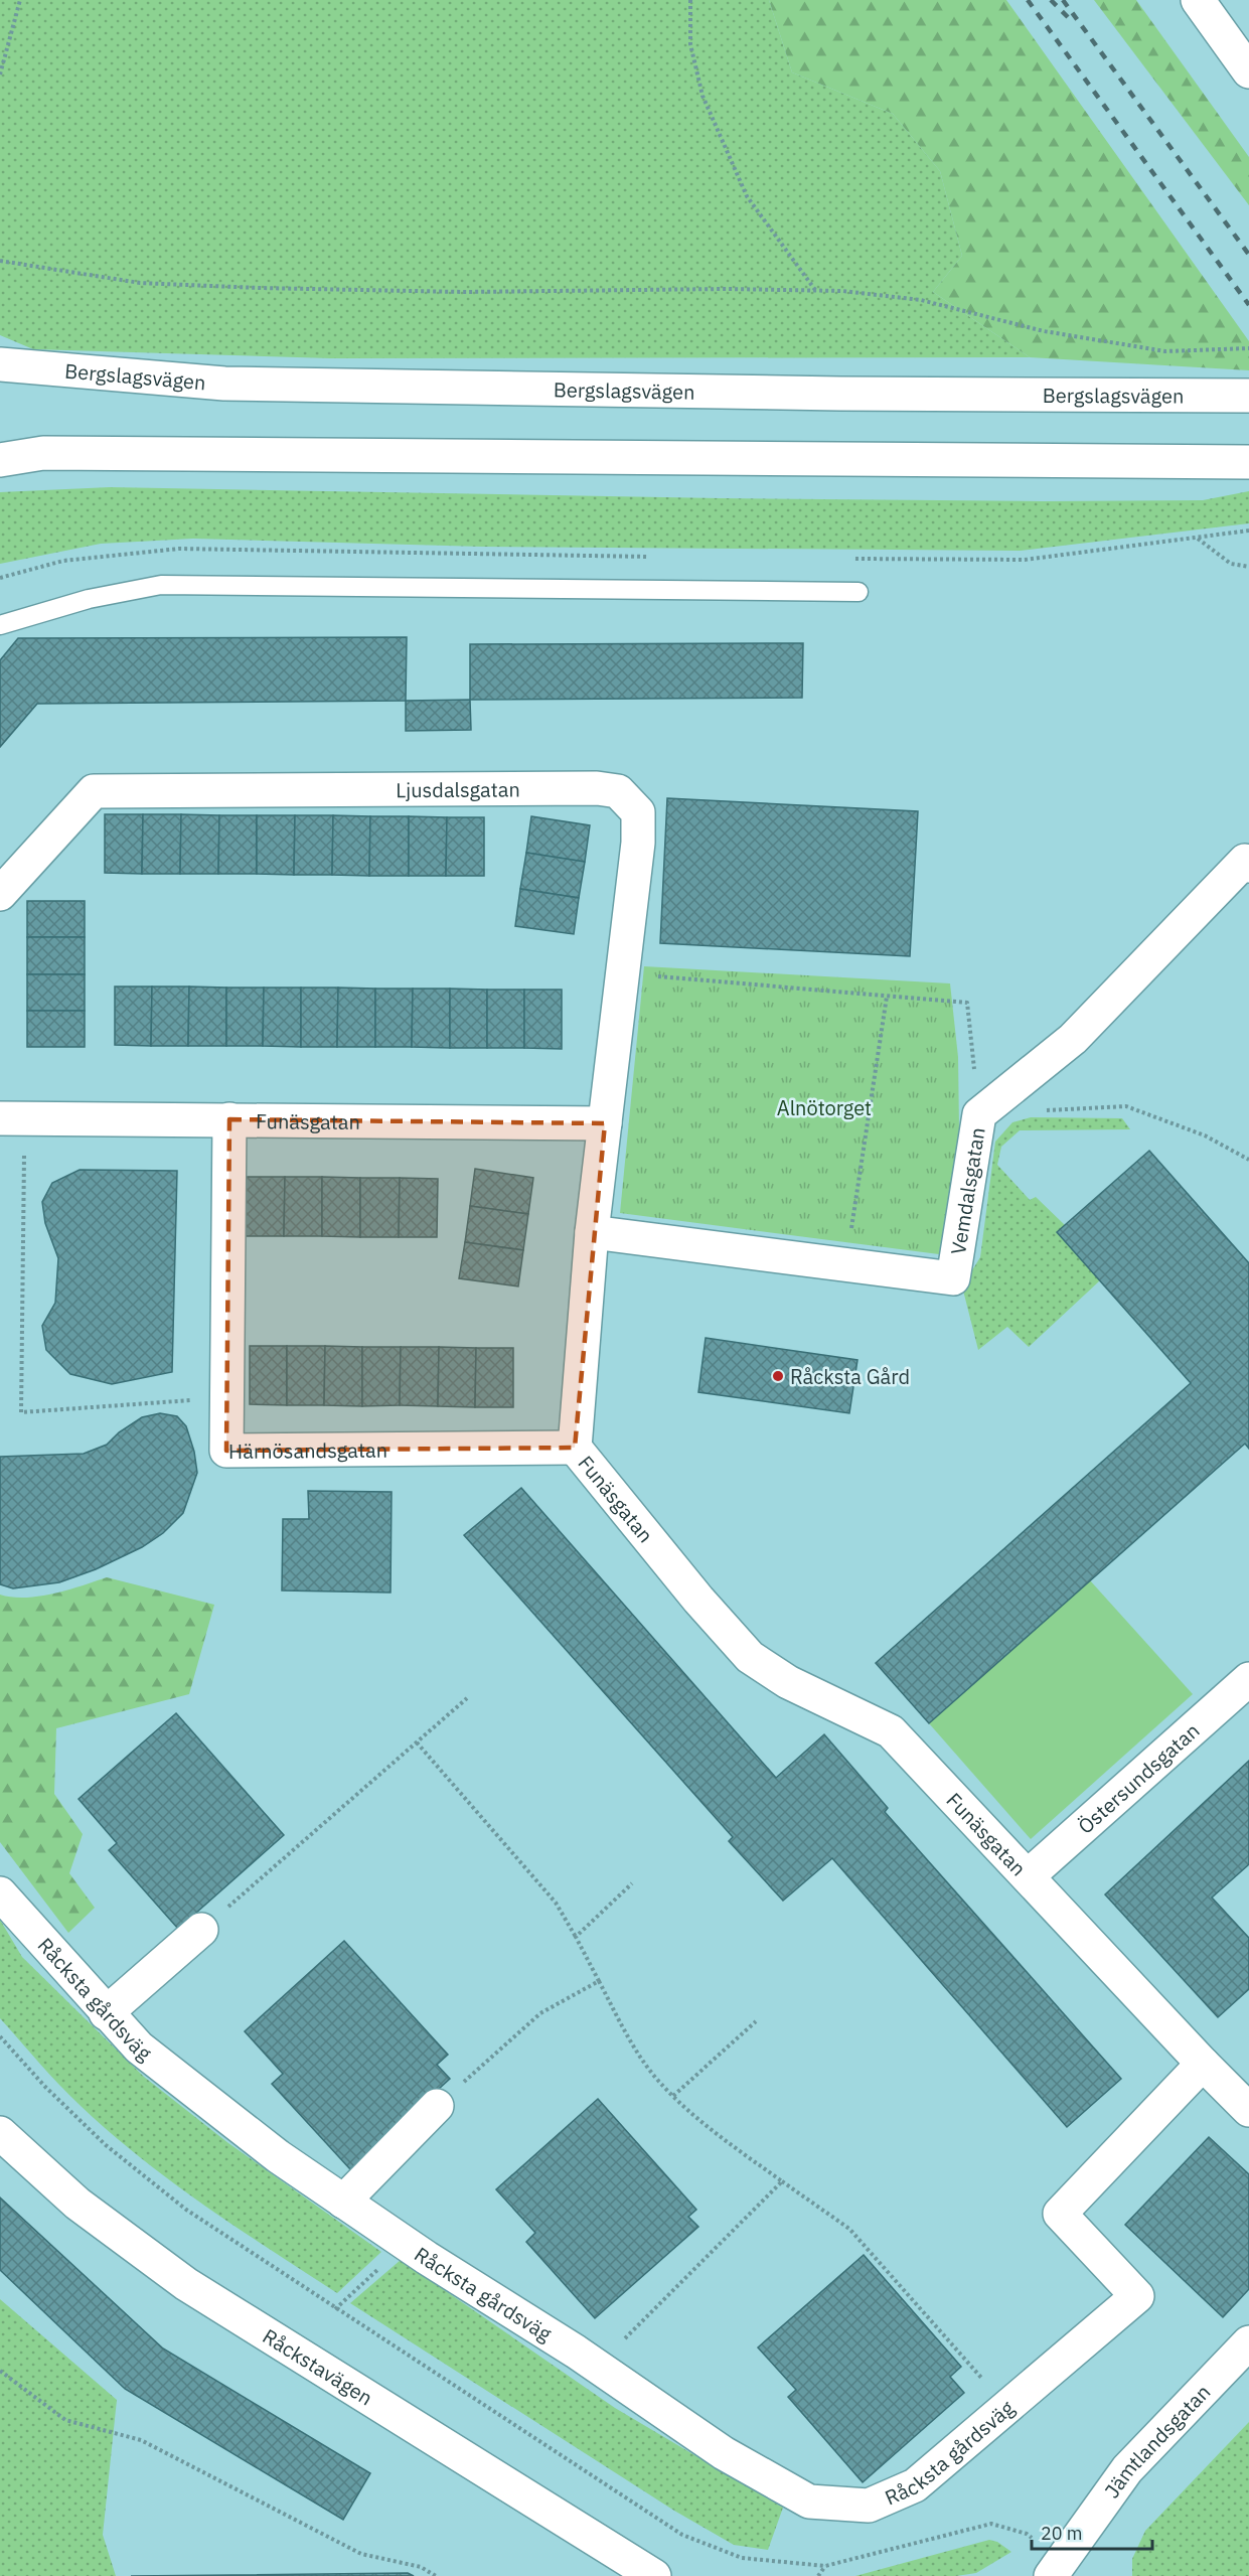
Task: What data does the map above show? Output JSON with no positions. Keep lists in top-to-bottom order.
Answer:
{
  "streets": {
    "street": [
      "Bergslagsvägen",
      "Ljusdalsgatan",
      "Funäsgatan",
      "Vemdalsgatan",
      "Härnösandsgatan",
      "Östersundsgatan",
      "Råcksta gårdsväg",
      "Råckstavägen",
      "Jämtlandsgatan"
    ]
  },
  "crossings": [
    ["Ljusdalsgatan", "Funäsgatan"],
    ["Funäsgatan", "Vemdalsgatan"],
    ["Funäsgatan", "Härnösandsgatan"],
    ["Funäsgatan", "Östersundsgatan"],
    ["Funäsgatan", "Råcksta gårdsväg"]
  ],
  "parks": ["Alnötorget"],
  "places": ["Råcksta Gård"],
  "scale_bar": "20 m"
}
